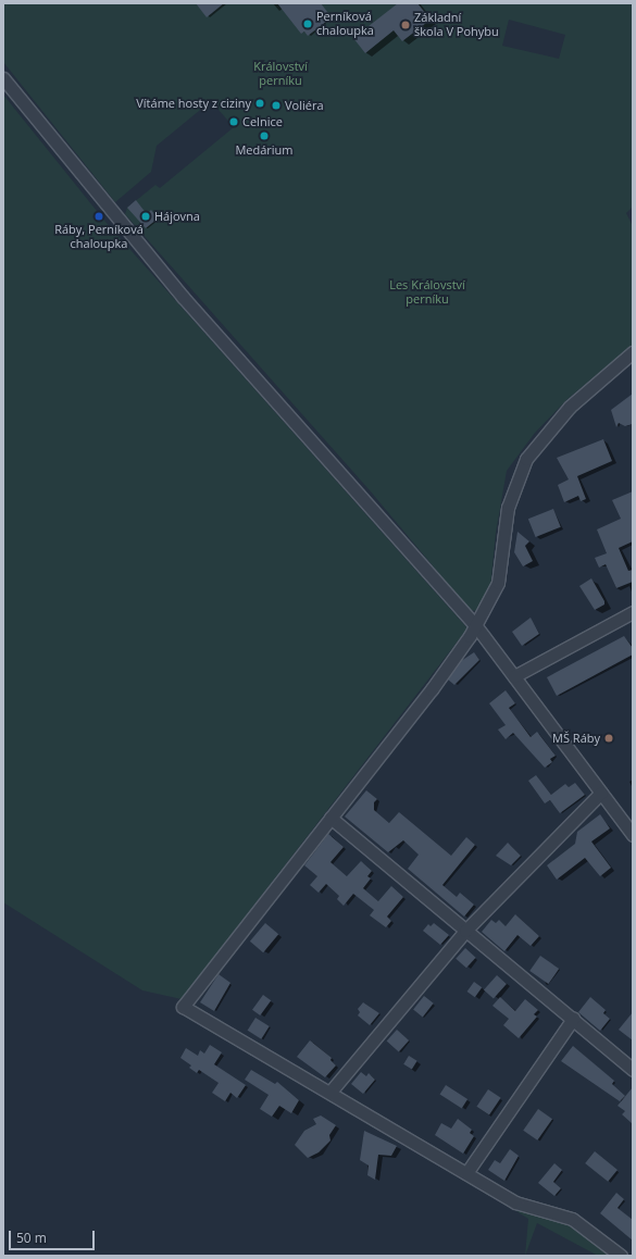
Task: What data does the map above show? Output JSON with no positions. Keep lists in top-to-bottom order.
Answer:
{
  "parks": ["Království perníku", "Les Království perníku"],
  "places": [
    "Perníková chaloupka",
    "Základní škola V Pohybu",
    "Vítáme hosty z ciziny",
    "Voliéra",
    "Celnice",
    "Medárium",
    "Ráby, Perníková chaloupka",
    "Hájovna",
    "MŠ Ráby"
  ],
  "scale_bar": "50 m"
}
